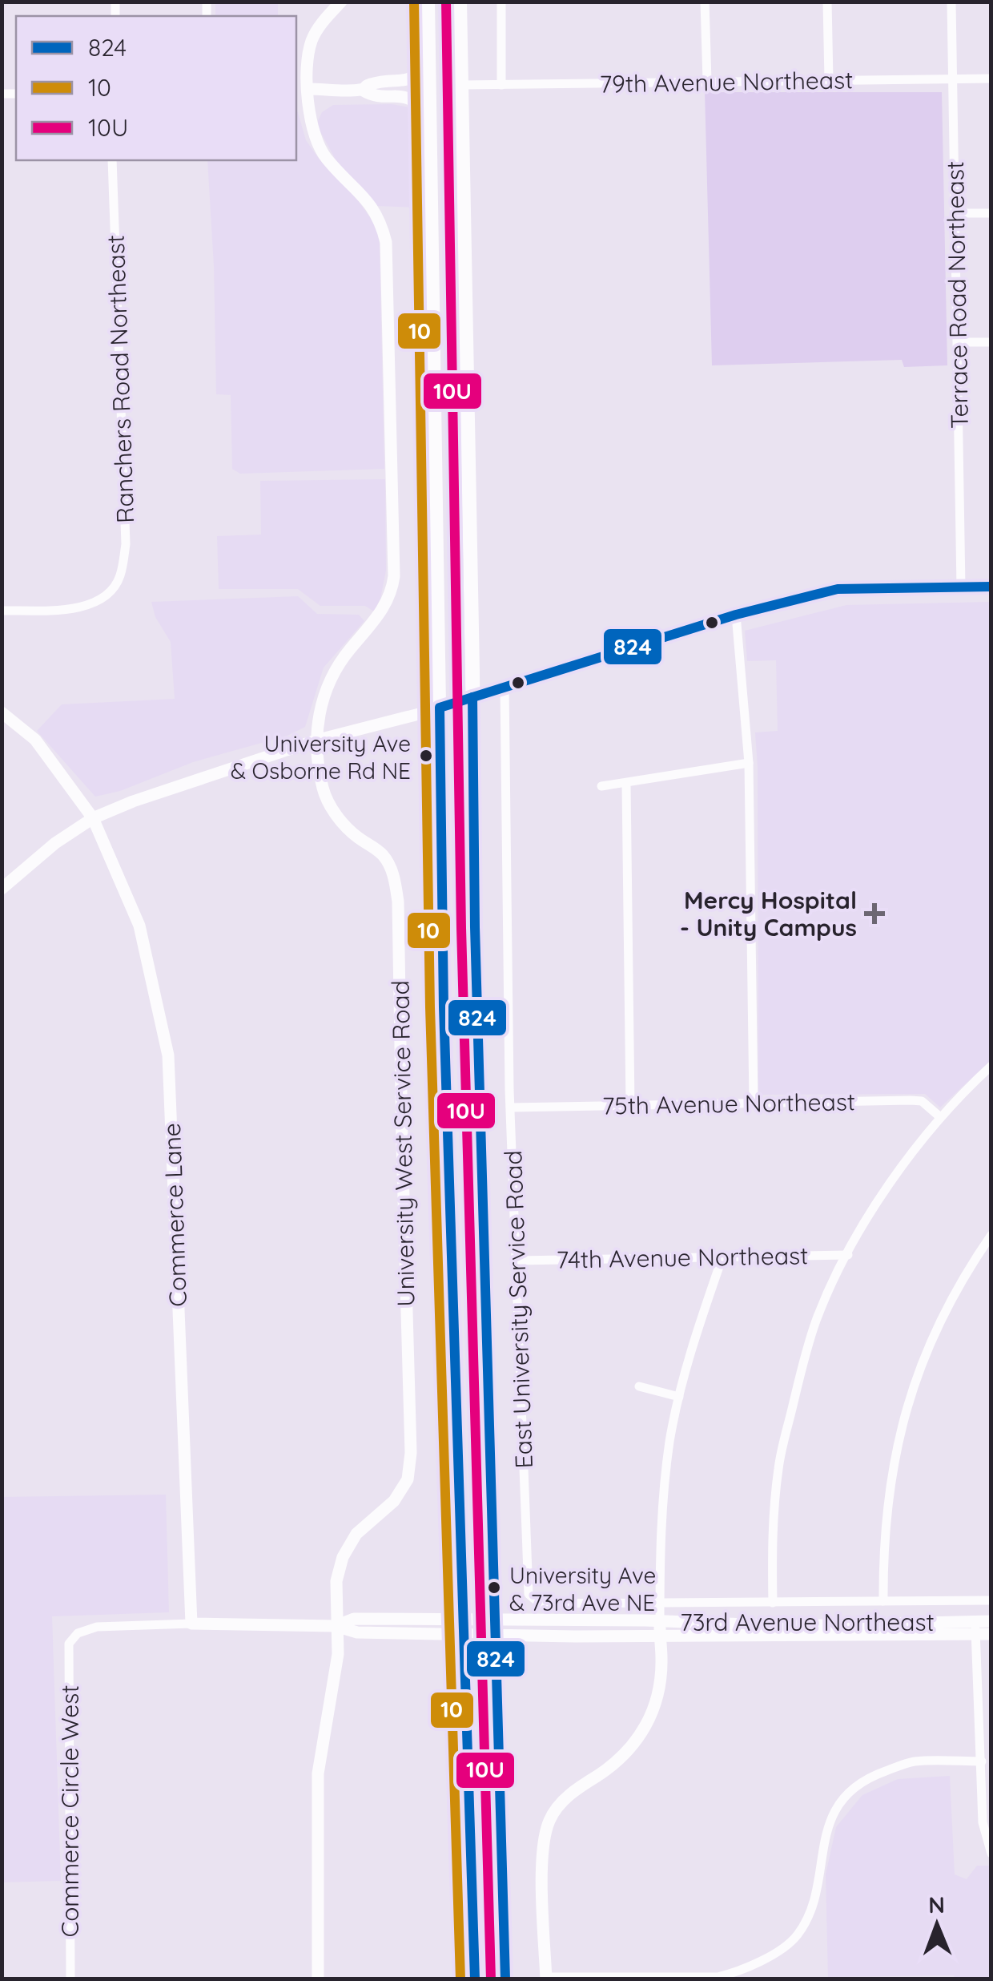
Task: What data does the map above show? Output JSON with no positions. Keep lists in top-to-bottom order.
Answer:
{
  "streets": {
    "street": [
      "79th Avenue Northeast",
      "Terrace Road Northeast",
      "Ranchers Road Northeast",
      "75th Avenue Northeast",
      "University West Service Road",
      "Commerce Lane",
      "74th Avenue Northeast",
      "East University Service Road",
      "73rd Avenue Northeast",
      "Commerce Circle West"
    ]
  },
  "crossings": [
    ["79th Avenue Northeast", "Terrace Road Northeast"],
    ["75th Avenue Northeast", "East University Service Road"],
    ["University West Service Road", "73rd Avenue Northeast"],
    ["Commerce Lane", "73rd Avenue Northeast"],
    ["74th Avenue Northeast", "East University Service Road"],
    ["East University Service Road", "73rd Avenue Northeast"],
    ["73rd Avenue Northeast", "Commerce Circle West"]
  ],
  "places": {
    "other": ["University Ave & Osborne Rd NE", "University Ave & 73rd Ave NE"],
    "health": ["Mercy Hospital - Unity Campus"]
  },
  "lines": ["transit line 10", "transit line 10U", "transit line 824"],
  "legend": ["824", "10", "10U"],
  "north": "top"
}
